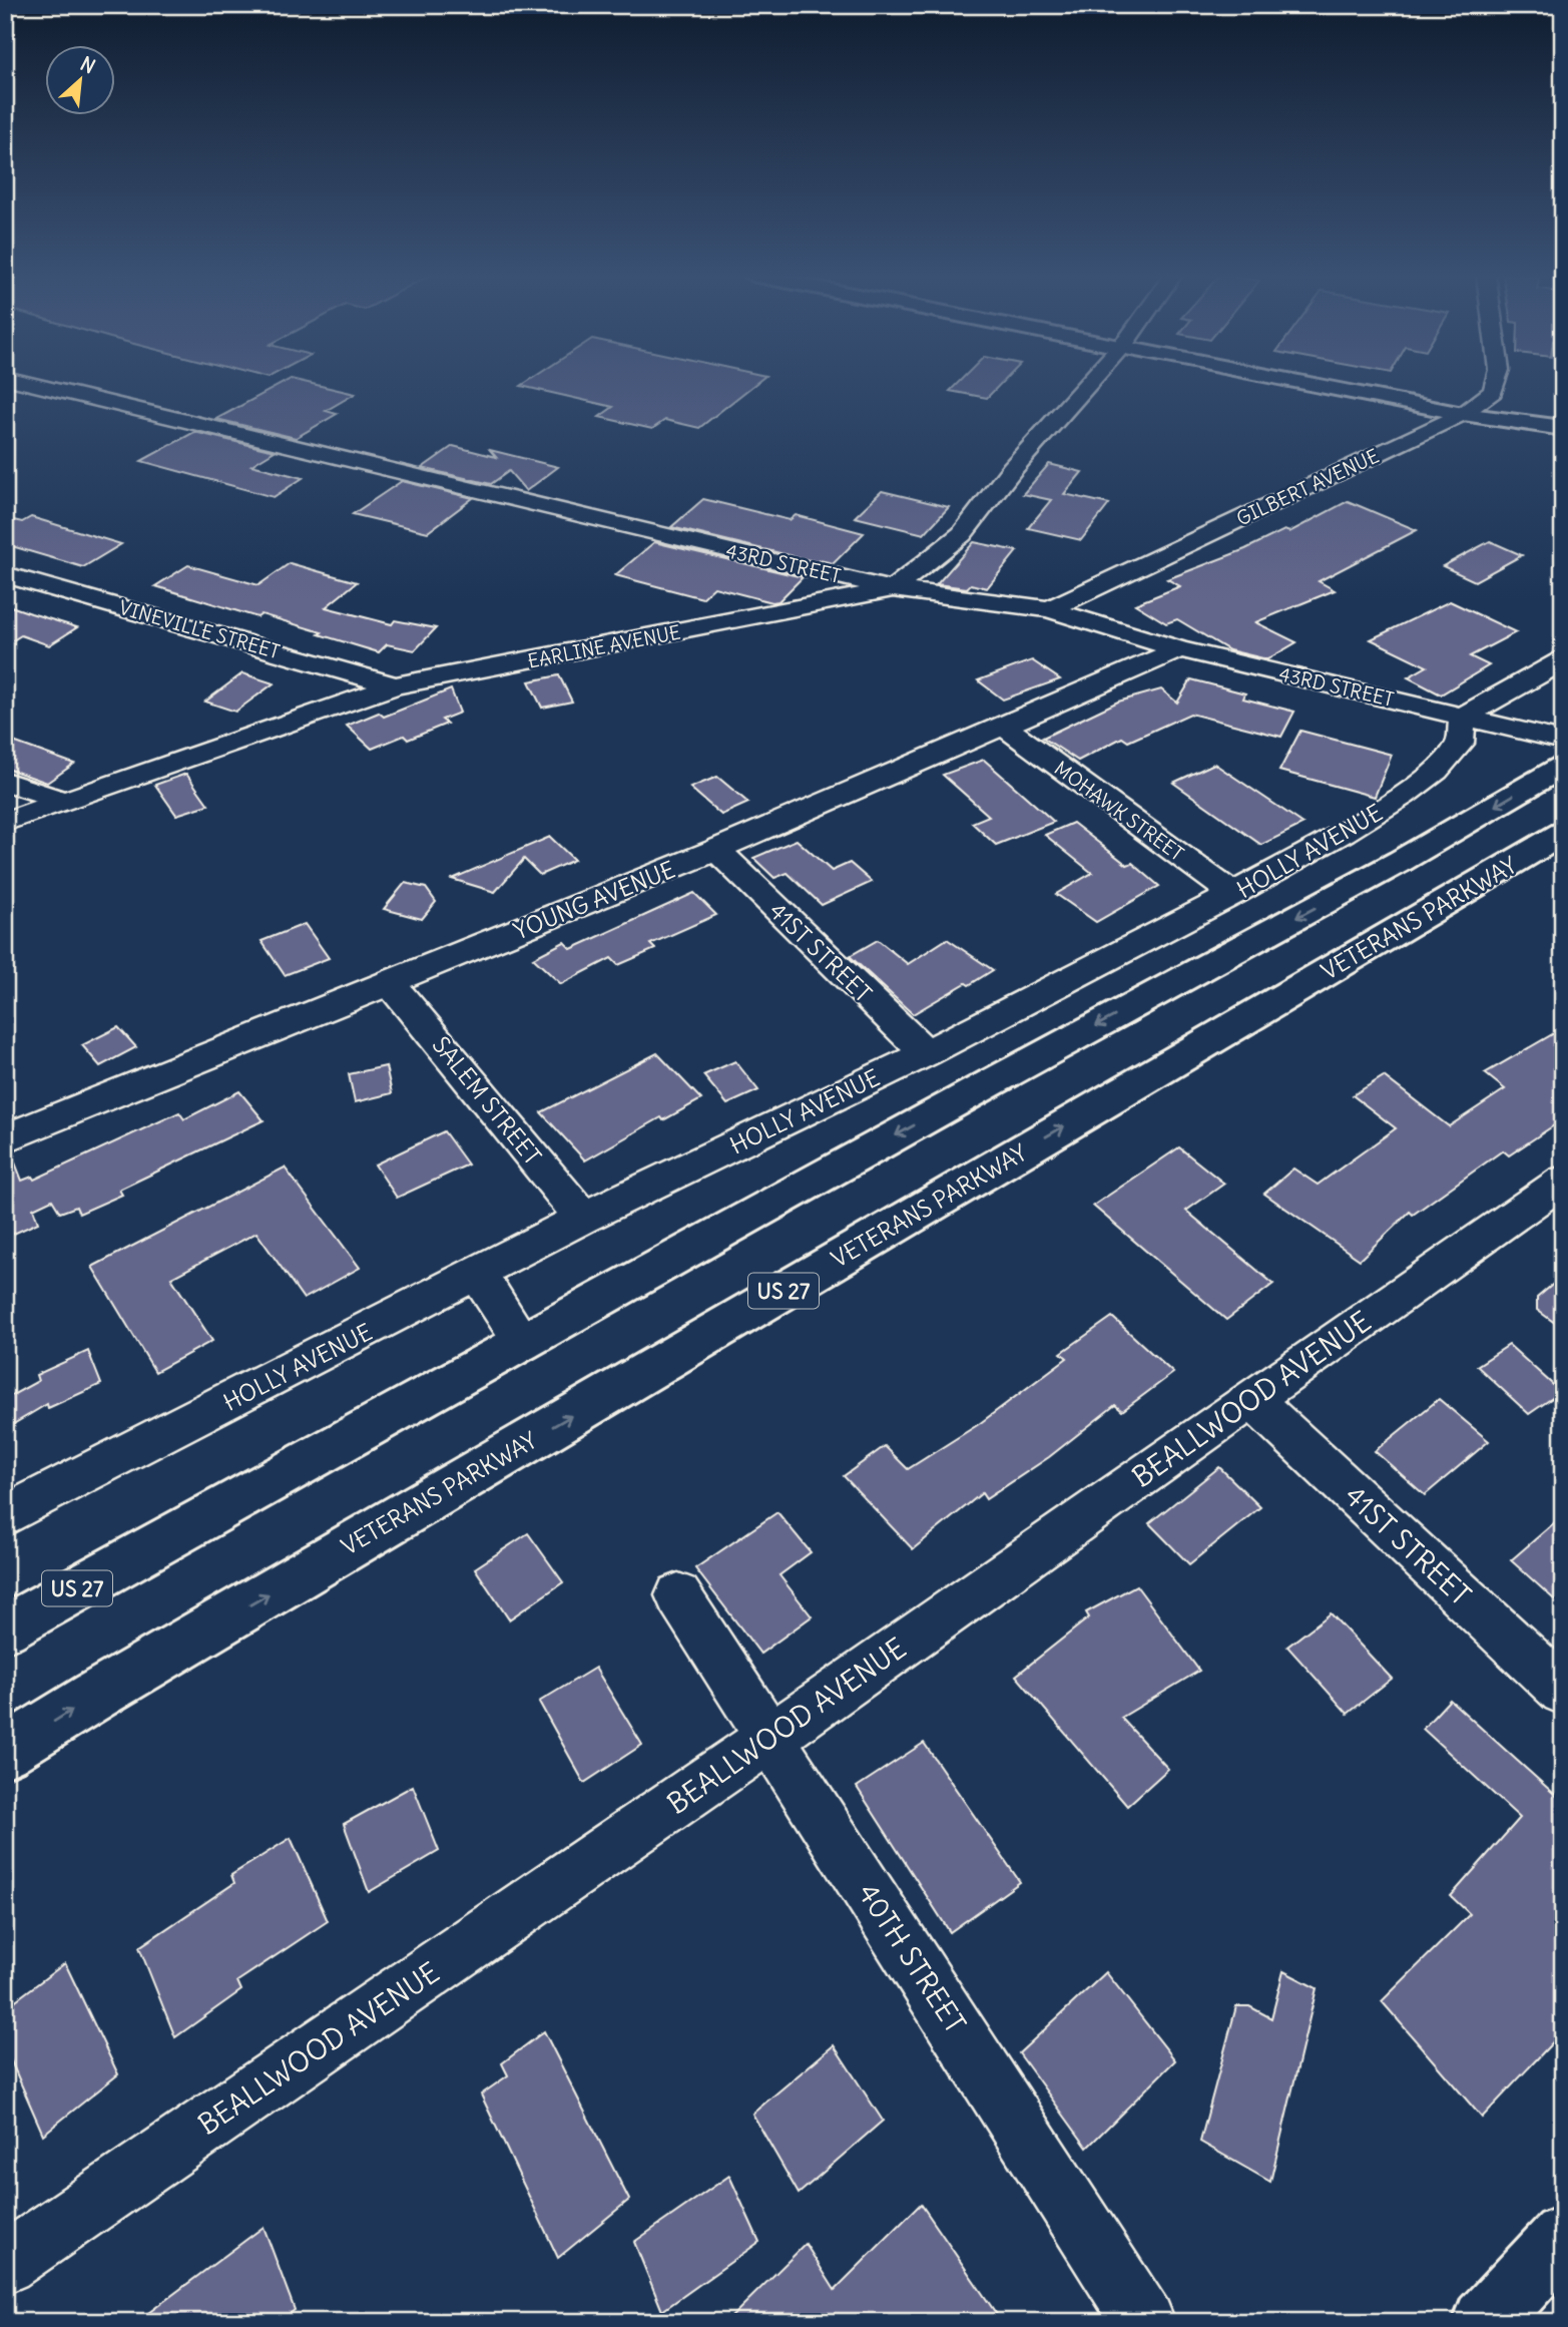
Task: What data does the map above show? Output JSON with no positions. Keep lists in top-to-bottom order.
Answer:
{
  "streets": {
    "main road": ["VETERANS PARKWAY", "US 27"],
    "street": [
      "GILBERT AVENUE",
      "43RD STREET",
      "VINEVILLE STREET",
      "EARLINE AVENUE",
      "MOHAWK STREET",
      "HOLLY AVENUE",
      "YOUNG AVENUE",
      "41ST STREET",
      "SALEM STREET",
      "BEALLWOOD AVENUE",
      "40TH STREET"
    ]
  },
  "crossings": [
    ["GILBERT AVENUE", "43RD STREET"],
    ["43RD STREET", "EARLINE AVENUE"],
    ["43RD STREET", "HOLLY AVENUE"],
    ["43RD STREET", "YOUNG AVENUE"],
    ["VINEVILLE STREET", "EARLINE AVENUE"],
    ["MOHAWK STREET", "HOLLY AVENUE"],
    ["MOHAWK STREET", "YOUNG AVENUE"],
    ["HOLLY AVENUE", "41ST STREET"],
    ["HOLLY AVENUE", "SALEM STREET"],
    ["YOUNG AVENUE", "41ST STREET"],
    ["YOUNG AVENUE", "SALEM STREET"],
    ["41ST STREET", "BEALLWOOD AVENUE"],
    ["BEALLWOOD AVENUE", "40TH STREET"]
  ],
  "north": "top right"
}
